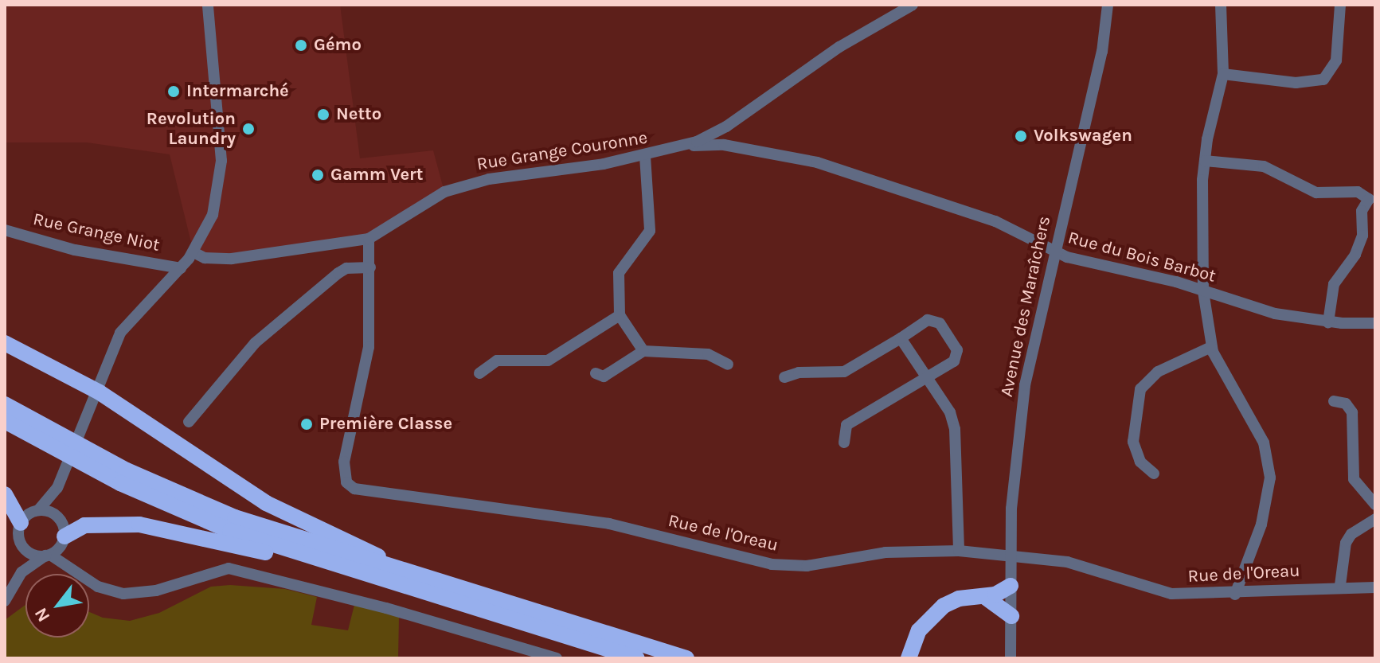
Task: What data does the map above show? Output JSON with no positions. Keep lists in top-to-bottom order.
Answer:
{
  "streets": {
    "street": [
      "Rue Grange Couronne",
      "Rue Grange Niot",
      "Rue du Bois Barbot",
      "Avenue des Maraîchers",
      "Rue de l'Oreau"
    ]
  },
  "crossings": [
    ["Rue Grange Couronne", "Rue du Bois Barbot"],
    ["Rue Grange Couronne", "Rue de l'Oreau"],
    ["Rue du Bois Barbot", "Avenue des Maraîchers"],
    ["Avenue des Maraîchers", "Rue de l'Oreau"]
  ],
  "places": [
    "Gémo",
    "Intermarché",
    "Netto",
    "Revolution Laundry",
    "Volkswagen",
    "Gamm Vert",
    "Première Classe"
  ],
  "north": "bottom left"
}
